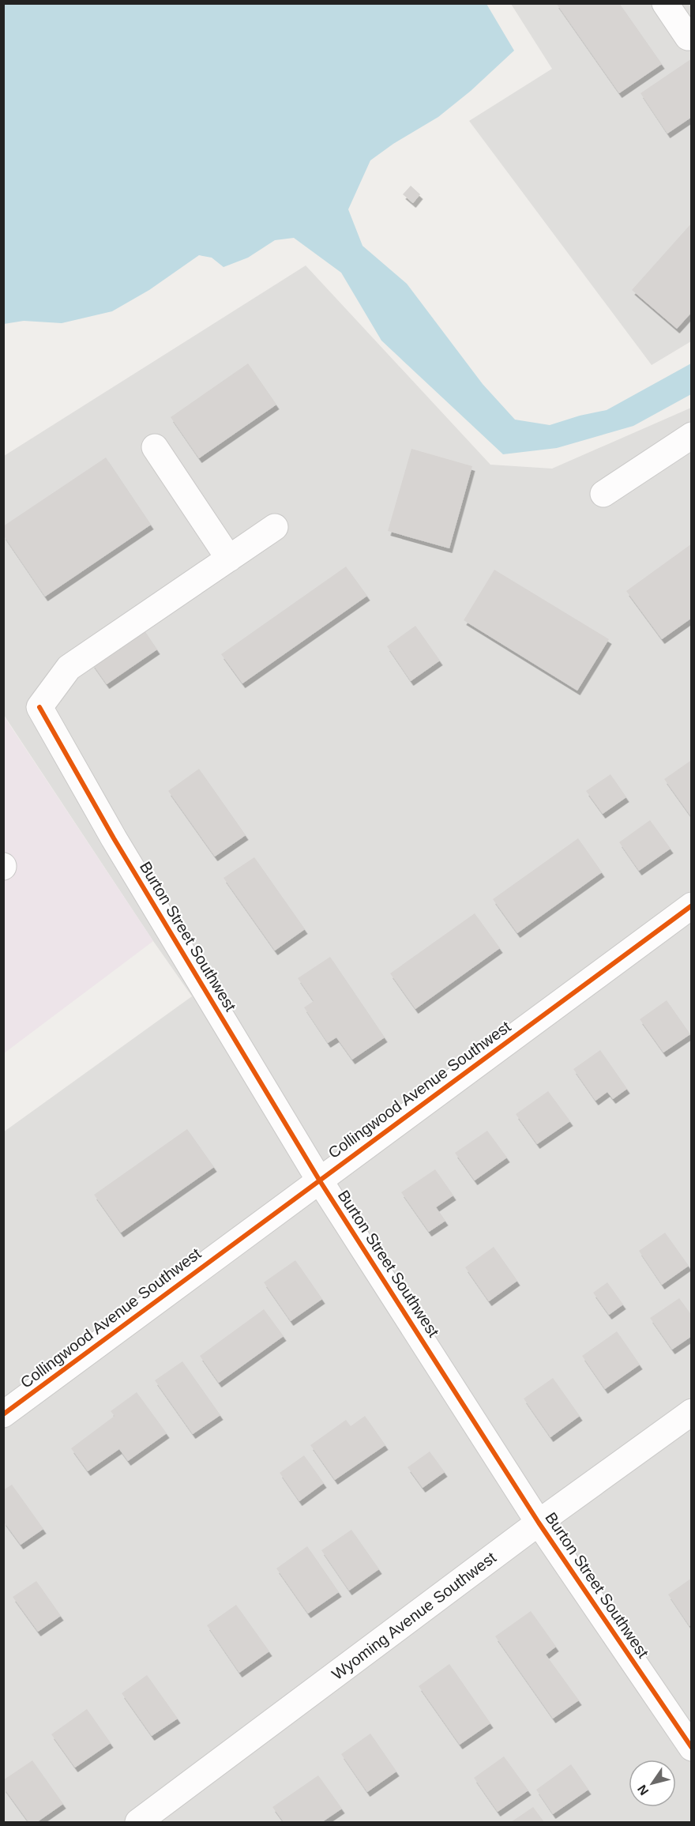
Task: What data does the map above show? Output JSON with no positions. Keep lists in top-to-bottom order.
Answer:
{
  "streets": {
    "street": ["Burton Street Southwest", "Collingwood Avenue Southwest", "Wyoming Avenue Southwest"]
  },
  "crossings": [
    ["Burton Street Southwest", "Collingwood Avenue Southwest"],
    ["Burton Street Southwest", "Wyoming Avenue Southwest"]
  ],
  "north": "bottom left"
}
